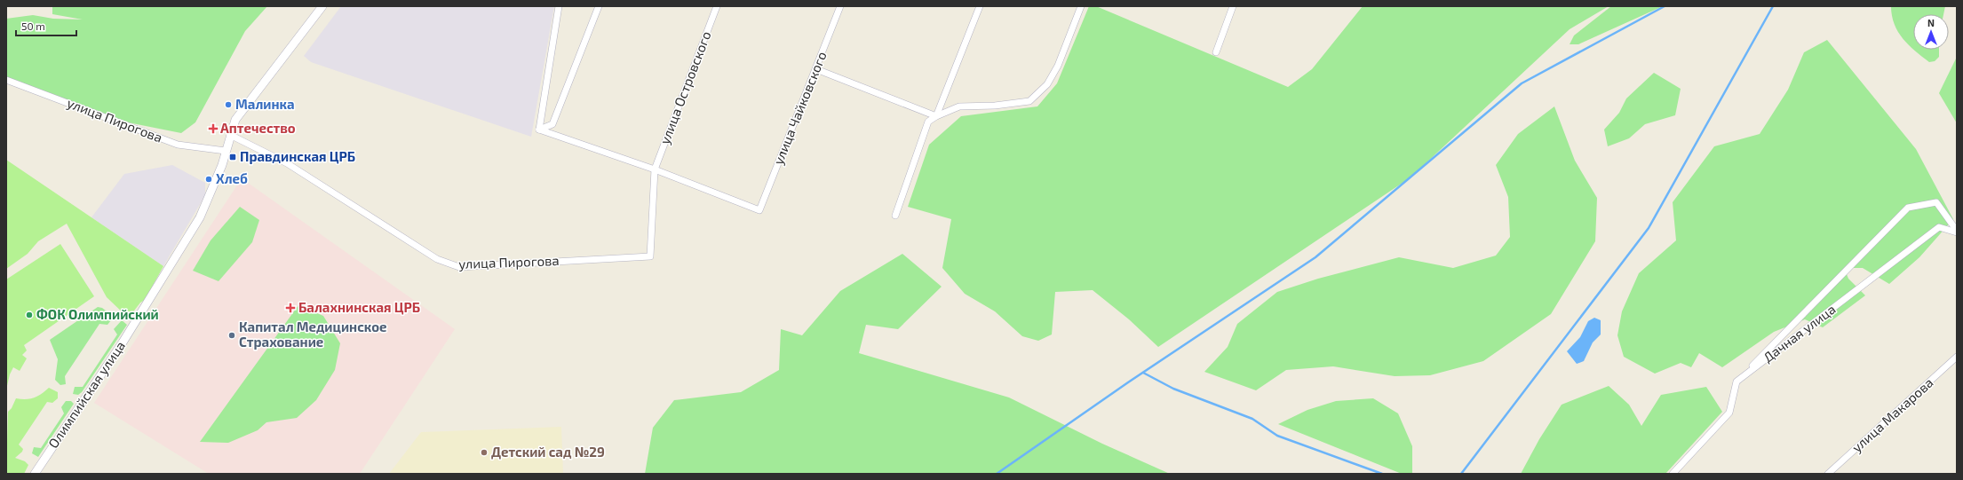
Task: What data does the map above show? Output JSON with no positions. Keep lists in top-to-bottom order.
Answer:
{
  "streets": {
    "street": [
      "улица Островского",
      "улица Чайковского",
      "улица Пирогова",
      "Дачная улица",
      "Олимпийская улица",
      "улица Макарова"
    ]
  },
  "crossings": [
    ["улица Островского", "улица Чайковского"],
    ["улица Островского", "улица Пирогова"],
    ["улица Чайковского", "улица Пирогова"],
    ["улица Пирогова", "Олимпийская улица"]
  ],
  "places": {
    "other": [
      "Малинка",
      "Хлеб",
      "ФОК Олимпийский",
      "Капитал Медицинское Страхование",
      "Детский сад №29"
    ],
    "health": ["Аптечество", "Балахнинская ЦРБ"],
    "transit": ["Правдинская ЦРБ"]
  },
  "scale_bar": "50 m",
  "north": "top"
}
